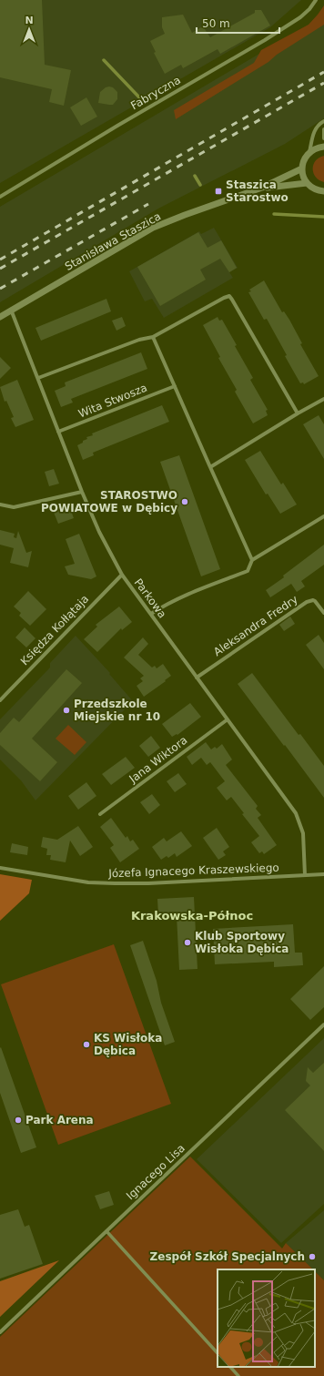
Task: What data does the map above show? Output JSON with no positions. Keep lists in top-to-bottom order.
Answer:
{
  "streets": {
    "street": [
      "Fabryczna",
      "Stanisława Staszica",
      "Wita Stwosza",
      "Parkowa",
      "Aleksandra Fredry",
      "Księdza Kołłątaja",
      "Jana Wiktora",
      "Józefa Ignacego Kraszewskiego",
      "Ignacego Lisa"
    ]
  },
  "crossings": [
    ["Stanisława Staszica", "Parkowa"],
    ["Wita Stwosza", "Parkowa"],
    ["Parkowa", "Aleksandra Fredry"],
    ["Parkowa", "Księdza Kołłątaja"],
    ["Parkowa", "Jana Wiktora"],
    ["Parkowa", "Józefa Ignacego Kraszewskiego"]
  ],
  "districts": ["Krakowska-Północ"],
  "places": {
    "transit": ["Staszica Starostwo"],
    "other": [
      "STAROSTWO POWIATOWE w Dębicy",
      "Przedszkole Miejskie nr 10",
      "Klub Sportowy Wisłoka Dębica",
      "KS Wisłoka Dębica",
      "Park Arena",
      "Zespół Szkół Specjalnych"
    ]
  },
  "scale_bar": "50 m",
  "north": "top"
}
